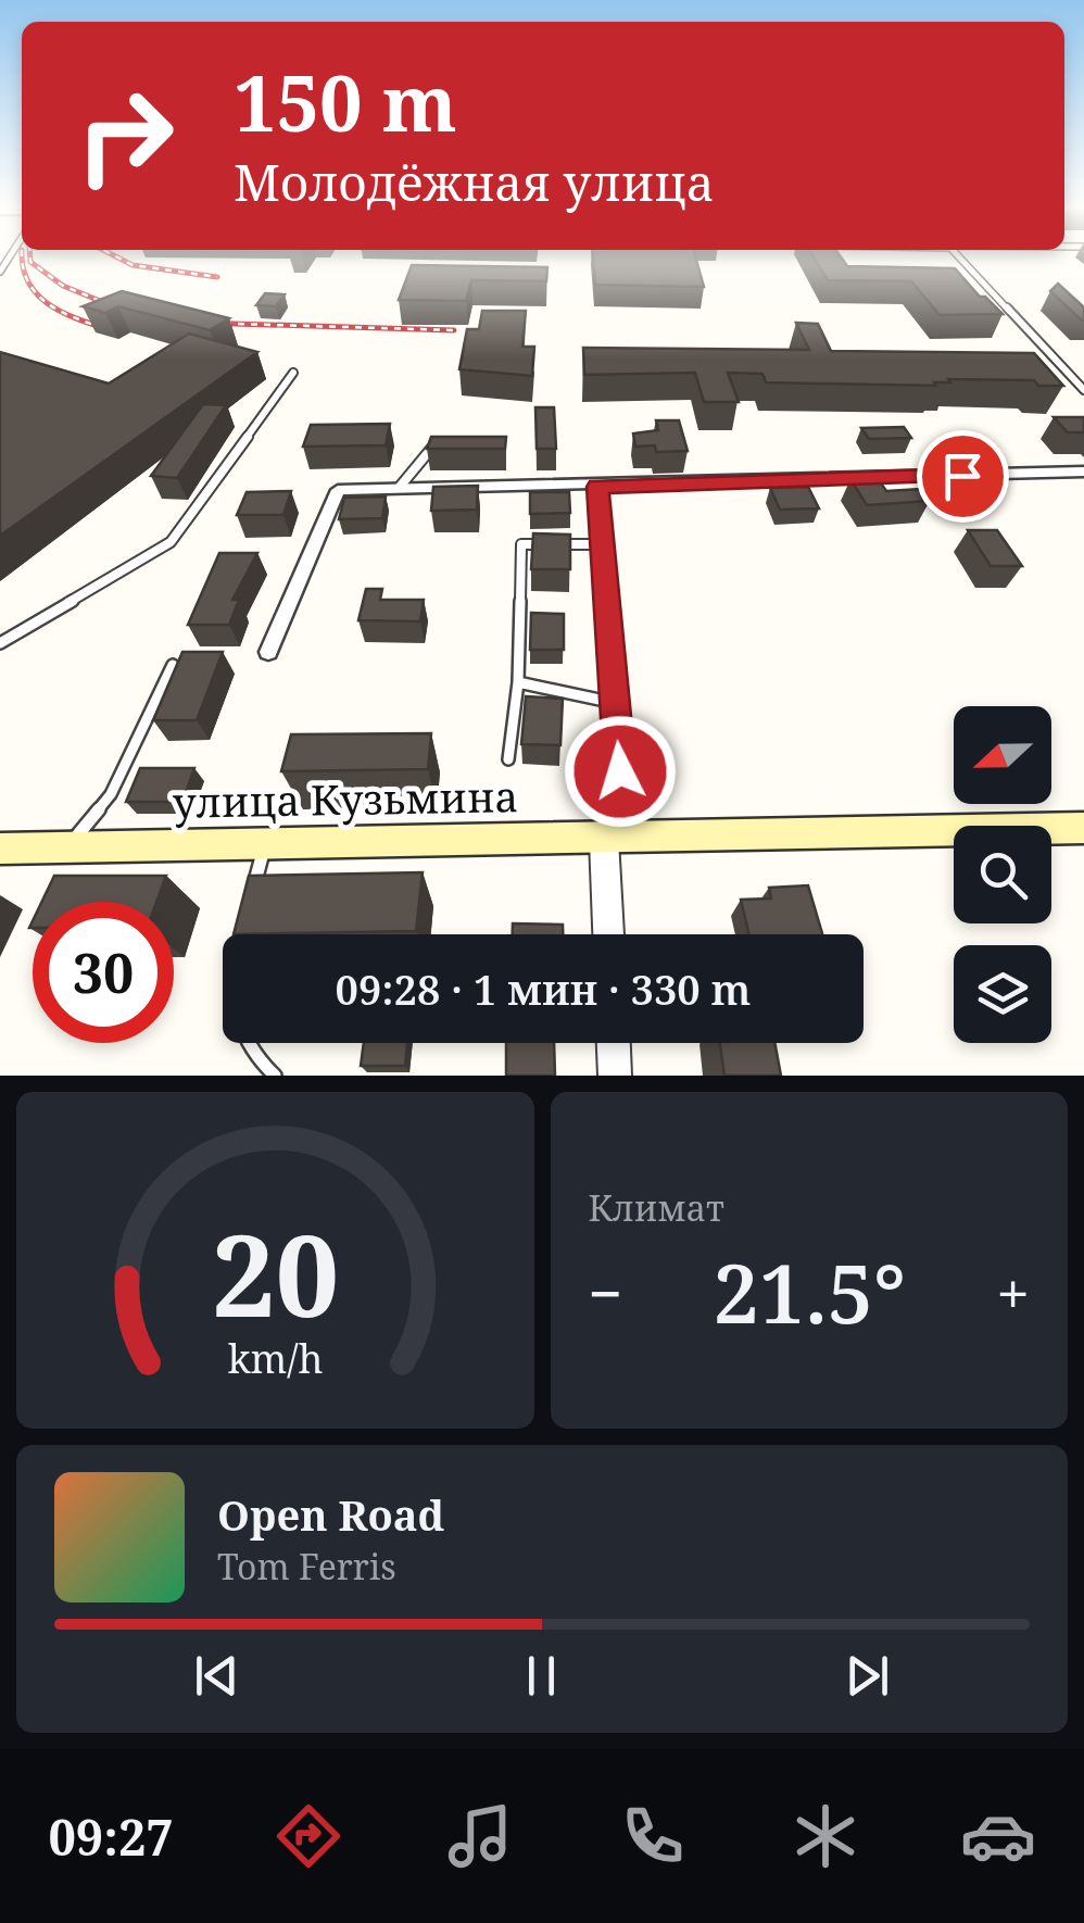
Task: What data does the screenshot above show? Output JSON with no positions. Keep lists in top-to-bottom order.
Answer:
{
  "streets": {
    "main road": ["улица Кузьмина"]
  },
  "north": "left",
  "page": {
    "turn": ["150 m", "Молодёжная улица"],
    "limit": "30",
    "trip": "09:28 · 1 мин · 330 m",
    "tile": "Климат",
    "heat": ["−", "21.5°", "+"],
    "song": ["Open Road", "Tom Ferris"],
    "tabs": "09:27",
    "gauge": ["20", "km/h"]
  }
}
